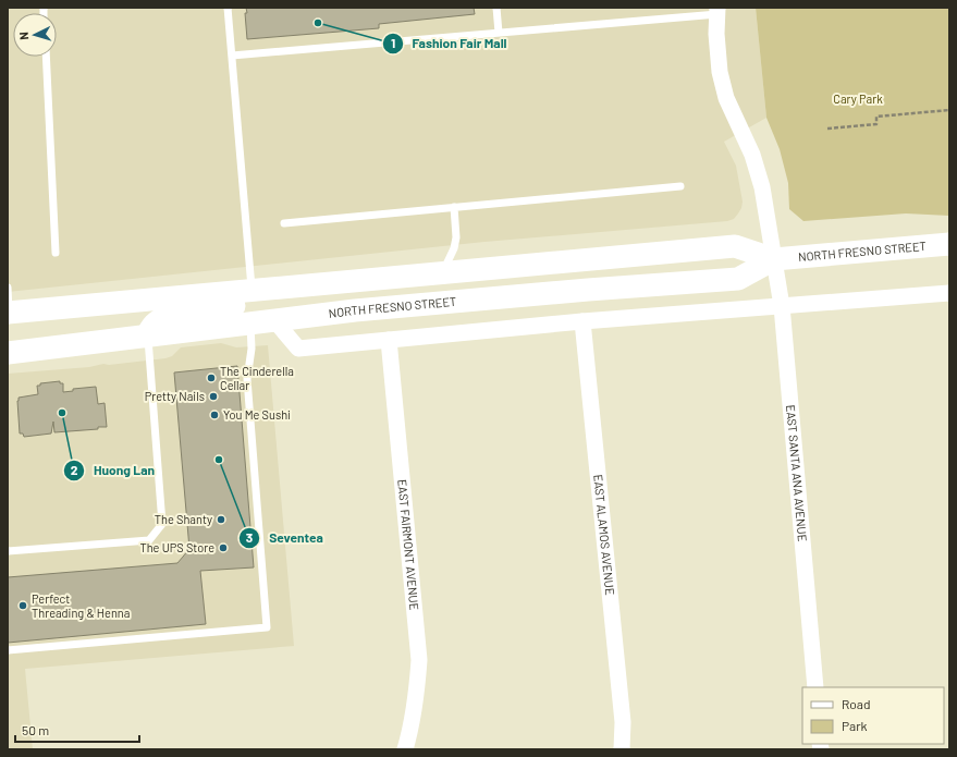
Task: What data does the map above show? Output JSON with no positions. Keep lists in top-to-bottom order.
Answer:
{
  "streets": {
    "main road": ["NORTH FRESNO STREET"],
    "street": ["EAST SANTA ANA AVENUE", "EAST ALAMOS AVENUE", "EAST FAIRMONT AVENUE"]
  },
  "crossings": [
    ["NORTH FRESNO STREET", "EAST SANTA ANA AVENUE"]
  ],
  "parks": ["Cary Park"],
  "places": [
    "Fashion Fair Mall",
    "The Cinderella Cellar",
    "Pretty Nails",
    "Huong Lan",
    "You Me Sushi",
    "Seventea",
    "The Shanty",
    "The UPS Store",
    "Perfect Threading & Henna"
  ],
  "legend": ["Road", "Park"],
  "scale_bar": "50 m",
  "north": "left"
}
